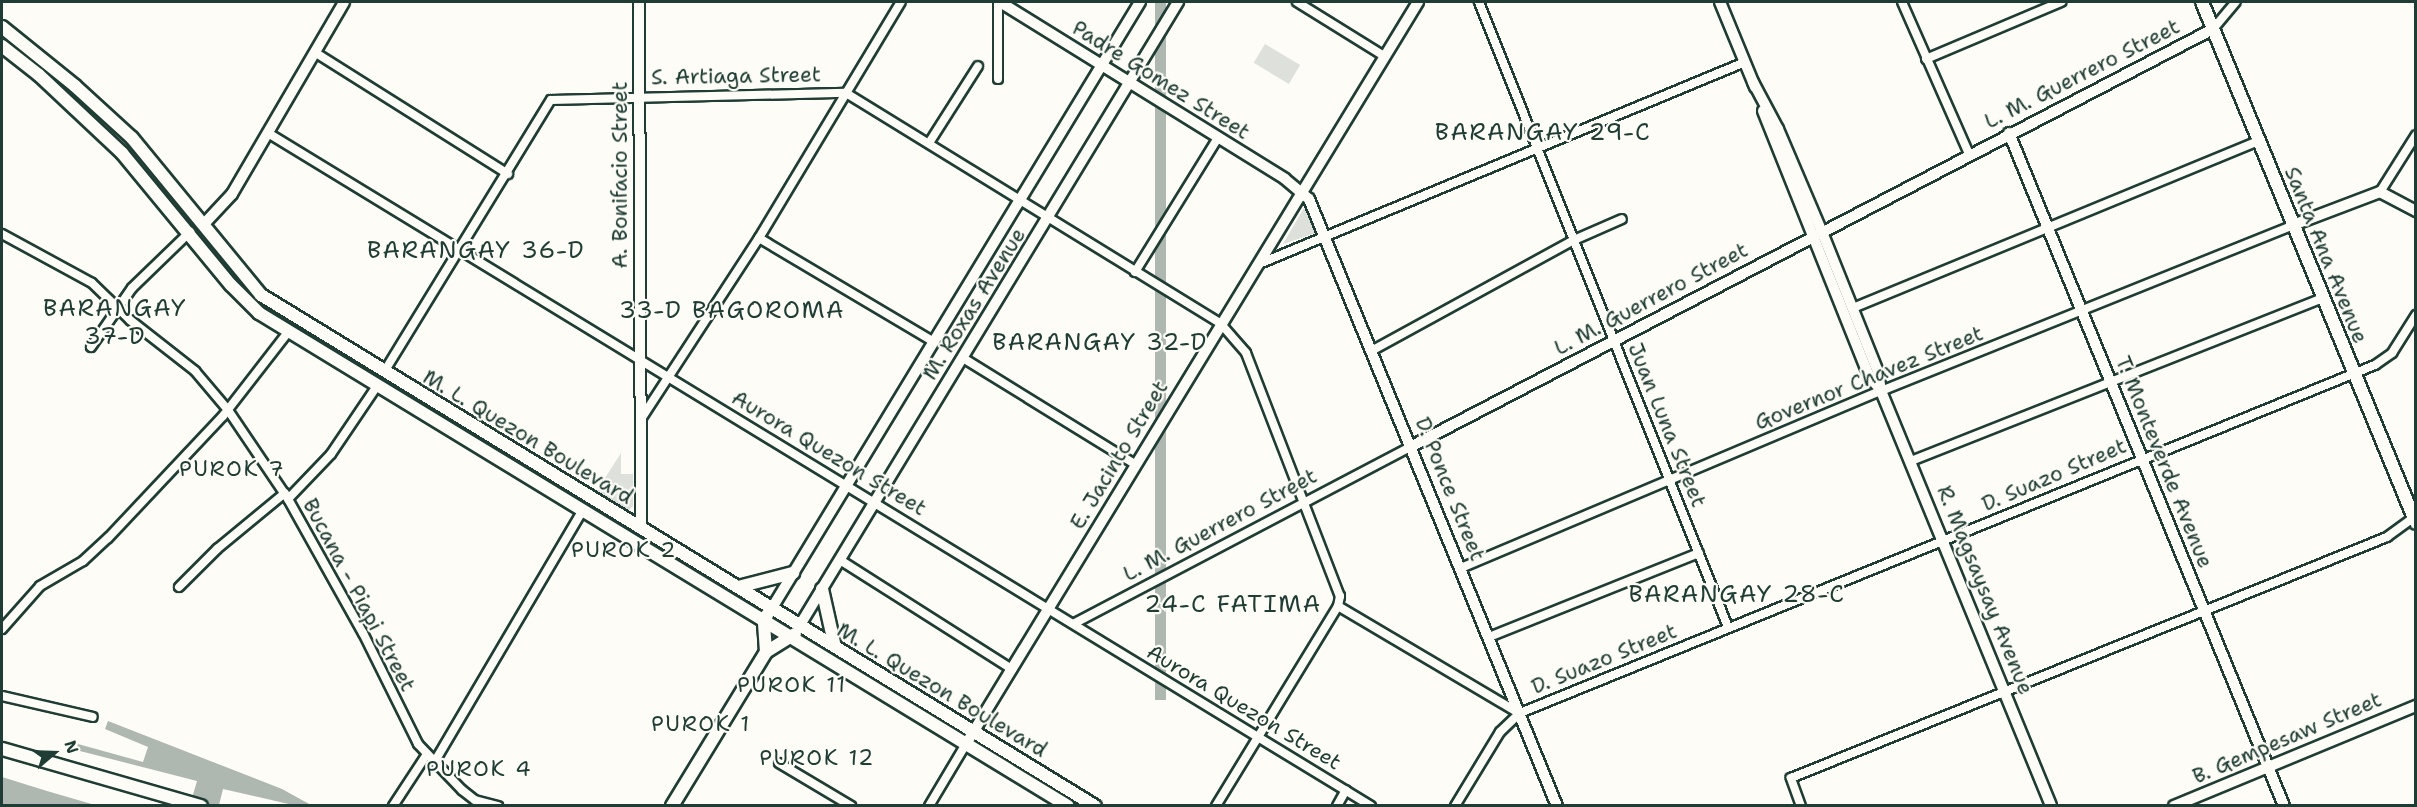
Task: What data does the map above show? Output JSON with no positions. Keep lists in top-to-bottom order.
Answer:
{
  "streets": {
    "main road": ["Santa Ana Avenue", "M. L. Quezon Boulevard"],
    "street": [
      "L. M. Guerrero Street",
      "S. Artiaga Street",
      "Padre Gomez Street",
      "A. Bonifacio Street",
      "M. Roxas Avenue",
      "Governor Chavez Street",
      "Juan Luna Street",
      "Aurora Quezon Street",
      "E. Jacinto Street",
      "T. Monteverde Avenue",
      "D. Suazo Street",
      "D. Ponce Street",
      "R. Magsaysay Avenue",
      "Bucana - Piapi Street",
      "B. Gempesaw Street"
    ]
  },
  "crossings": [
    ["L. M. Guerrero Street", "Santa Ana Avenue"],
    ["L. M. Guerrero Street", "Juan Luna Street"],
    ["L. M. Guerrero Street", "Aurora Quezon Street"],
    ["L. M. Guerrero Street", "T. Monteverde Avenue"],
    ["L. M. Guerrero Street", "D. Ponce Street"],
    ["L. M. Guerrero Street", "R. Magsaysay Avenue"],
    ["S. Artiaga Street", "A. Bonifacio Street"],
    ["S. Artiaga Street", "M. L. Quezon Boulevard"],
    ["S. Artiaga Street", "Aurora Quezon Street"],
    ["Padre Gomez Street", "M. Roxas Avenue"],
    ["Padre Gomez Street", "E. Jacinto Street"],
    ["Padre Gomez Street", "D. Ponce Street"],
    ["A. Bonifacio Street", "M. L. Quezon Boulevard"],
    ["A. Bonifacio Street", "Aurora Quezon Street"],
    ["Santa Ana Avenue", "Governor Chavez Street"],
    ["Santa Ana Avenue", "D. Suazo Street"],
    ["M. Roxas Avenue", "M. L. Quezon Boulevard"],
    ["M. Roxas Avenue", "Aurora Quezon Street"],
    ["Governor Chavez Street", "Juan Luna Street"],
    ["Governor Chavez Street", "T. Monteverde Avenue"],
    ["Governor Chavez Street", "D. Ponce Street"],
    ["Governor Chavez Street", "R. Magsaysay Avenue"],
    ["Juan Luna Street", "D. Suazo Street"],
    ["M. L. Quezon Boulevard", "E. Jacinto Street"],
    ["Aurora Quezon Street", "E. Jacinto Street"],
    ["E. Jacinto Street", "D. Ponce Street"],
    ["T. Monteverde Avenue", "D. Suazo Street"],
    ["T. Monteverde Avenue", "B. Gempesaw Street"],
    ["D. Suazo Street", "D. Ponce Street"],
    ["D. Suazo Street", "R. Magsaysay Avenue"]
  ],
  "districts": [
    "BARANGAY 29-C",
    "BARANGAY 36-D",
    "BARANGAY 37-D",
    "33-D BAGOROMA",
    "BARANGAY 32-D",
    "PUROK 7",
    "PUROK 2",
    "BARANGAY 28-C",
    "24-C FATIMA",
    "PUROK 11",
    "PUROK 1",
    "PUROK 12",
    "PUROK 4"
  ],
  "north": "right"
}
